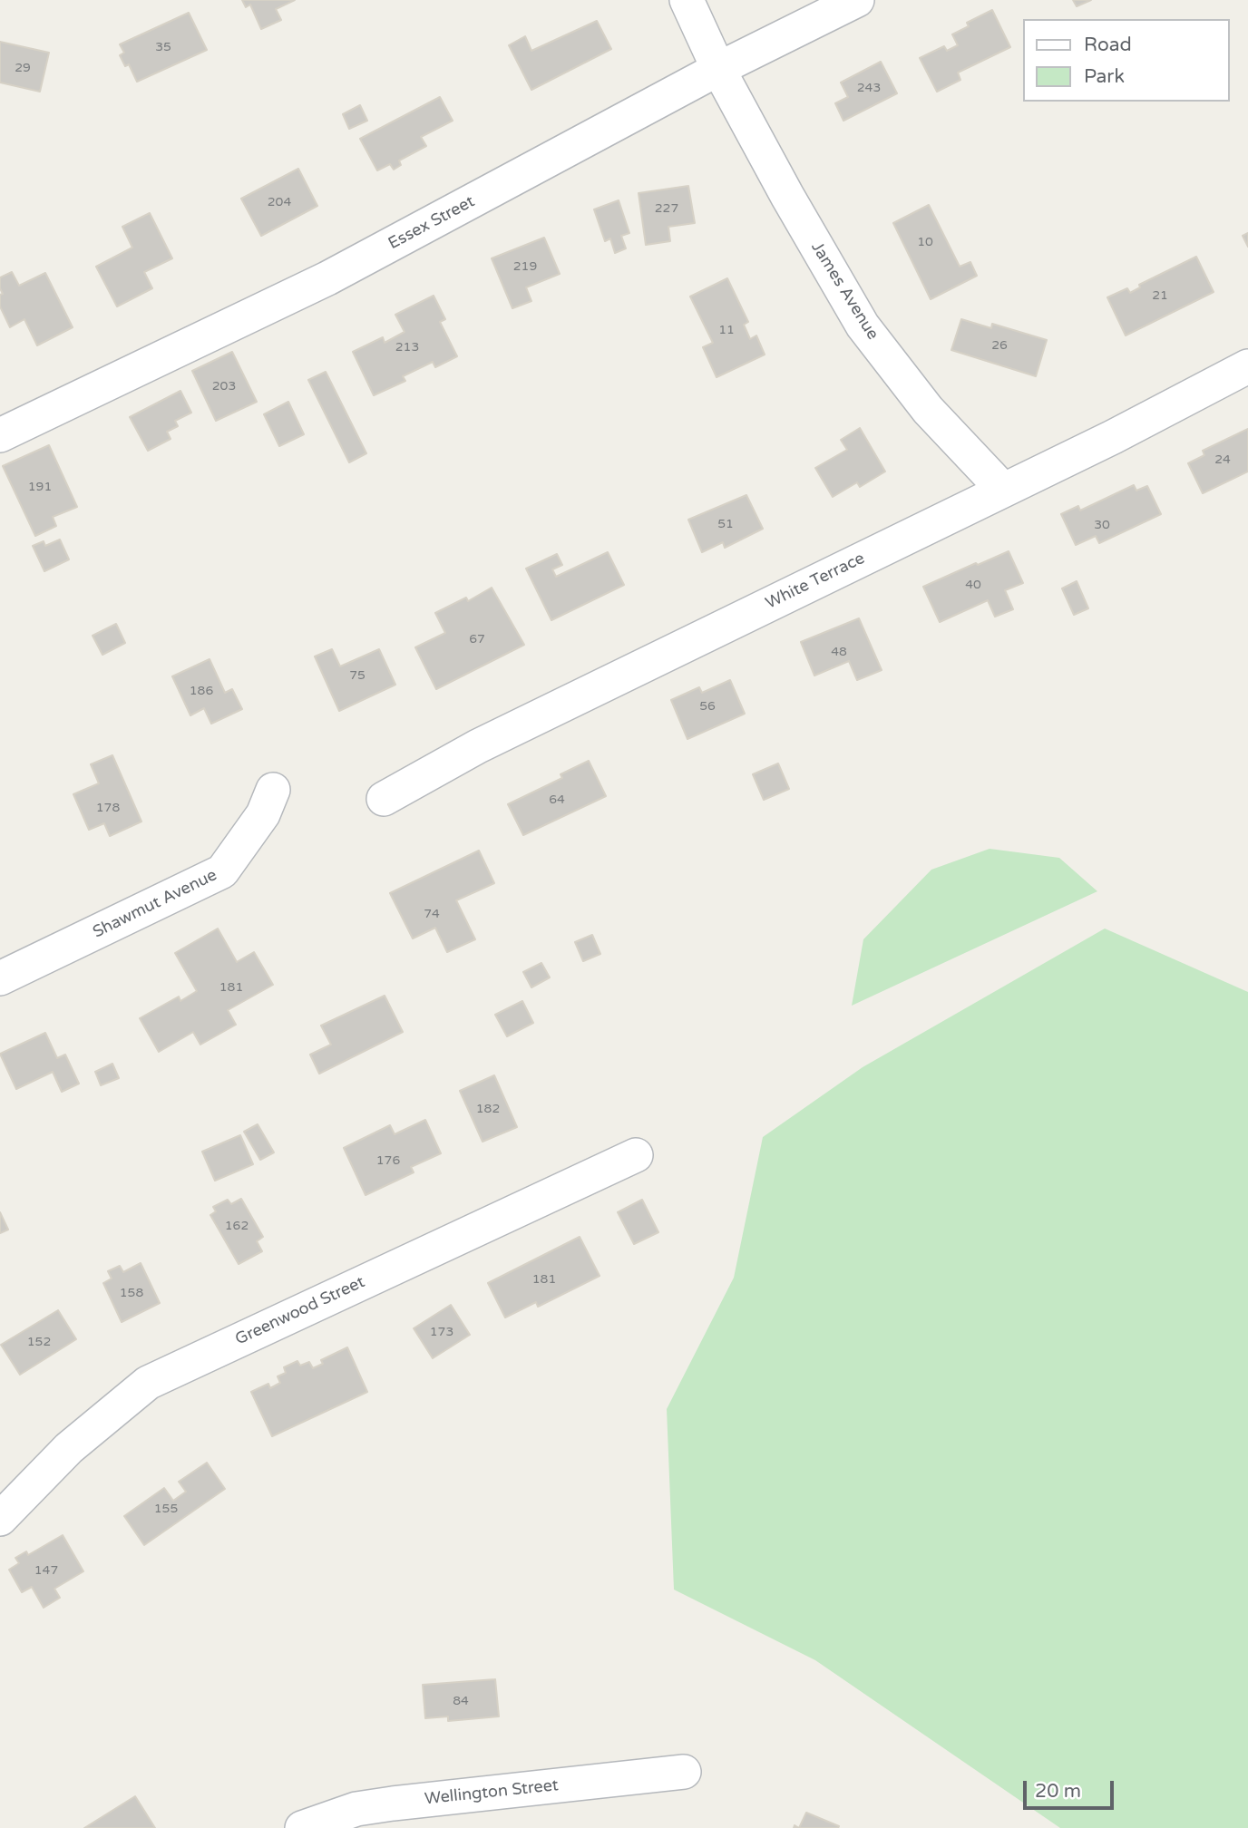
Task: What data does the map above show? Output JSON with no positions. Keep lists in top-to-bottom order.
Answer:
{
  "streets": {
    "street": [
      "Essex Street",
      "James Avenue",
      "White Terrace",
      "Shawmut Avenue",
      "Greenwood Street",
      "Wellington Street"
    ]
  },
  "crossings": [
    ["Essex Street", "James Avenue"],
    ["James Avenue", "White Terrace"]
  ],
  "house_numbers": [
    "35",
    "29",
    "243",
    "204",
    "227",
    "10",
    "219",
    "21",
    "11",
    "26",
    "213",
    "203",
    "24",
    "191",
    "51",
    "30",
    "40",
    "67",
    "48",
    "75",
    "186",
    "56",
    "64",
    "178",
    "74",
    "181",
    "182",
    "176",
    "162",
    "181",
    "158",
    "173",
    "152",
    "155",
    "147",
    "84"
  ],
  "legend": ["Road", "Park"],
  "scale_bar": "20 m"
}
